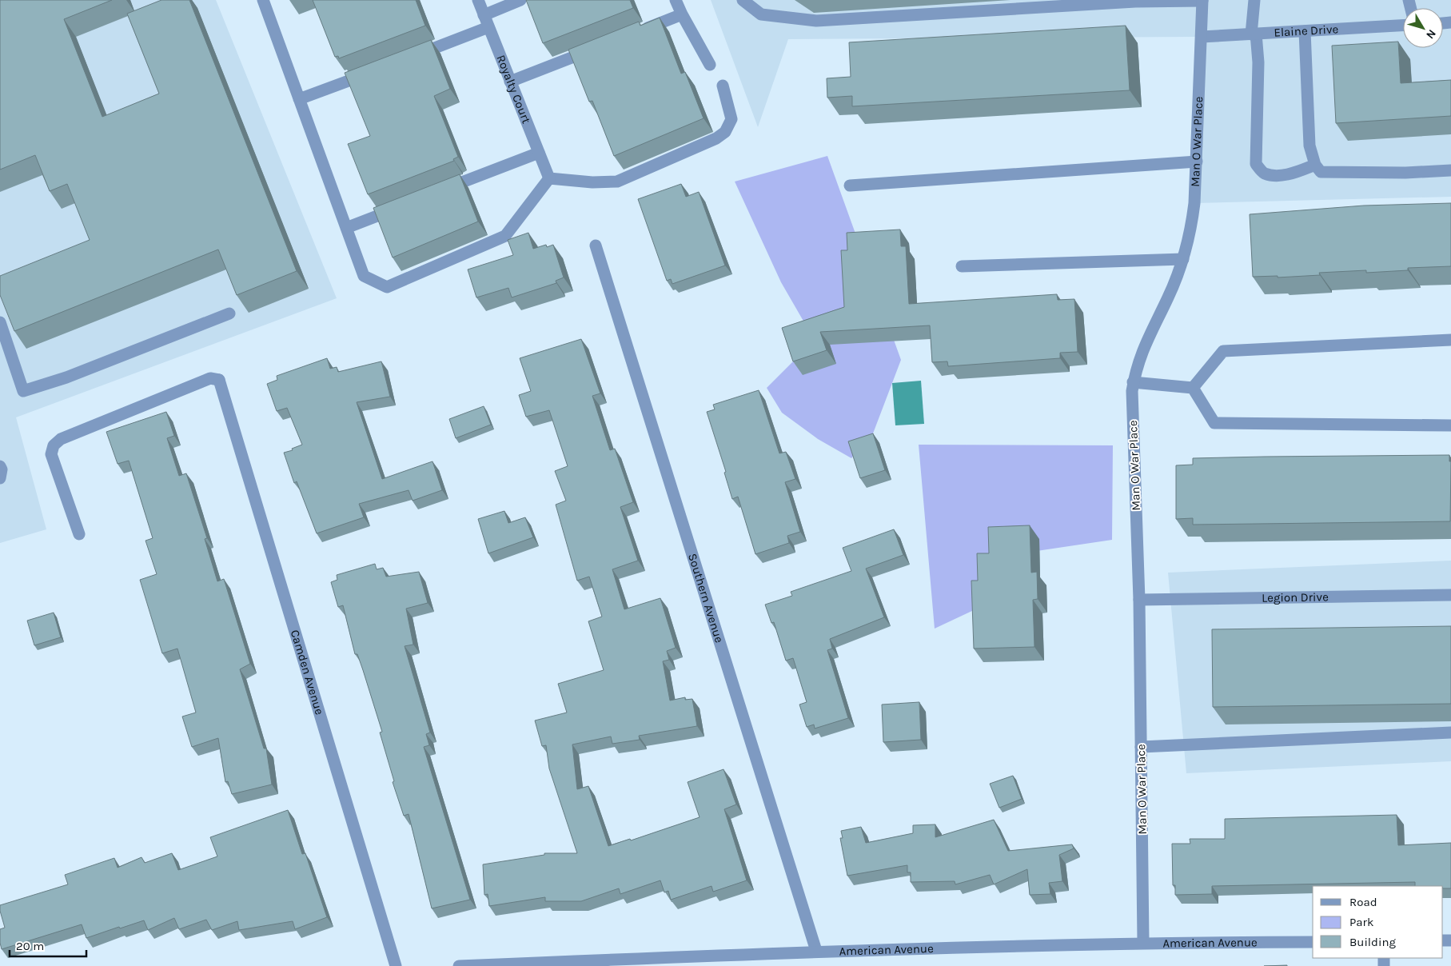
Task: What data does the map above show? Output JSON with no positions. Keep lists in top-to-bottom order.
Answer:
{
  "streets": {
    "street": [
      "Elaine Drive",
      "Royalty Court",
      "Man O War Place",
      "Legion Drive",
      "Southern Avenue",
      "Camden Avenue",
      "American Avenue"
    ]
  },
  "crossings": [
    ["Elaine Drive", "Man O War Place"],
    ["Man O War Place", "Legion Drive"],
    ["Man O War Place", "American Avenue"],
    ["Southern Avenue", "American Avenue"]
  ],
  "legend": ["Road", "Park", "Building"],
  "scale_bar": "20 m",
  "north": "bottom right"
}
